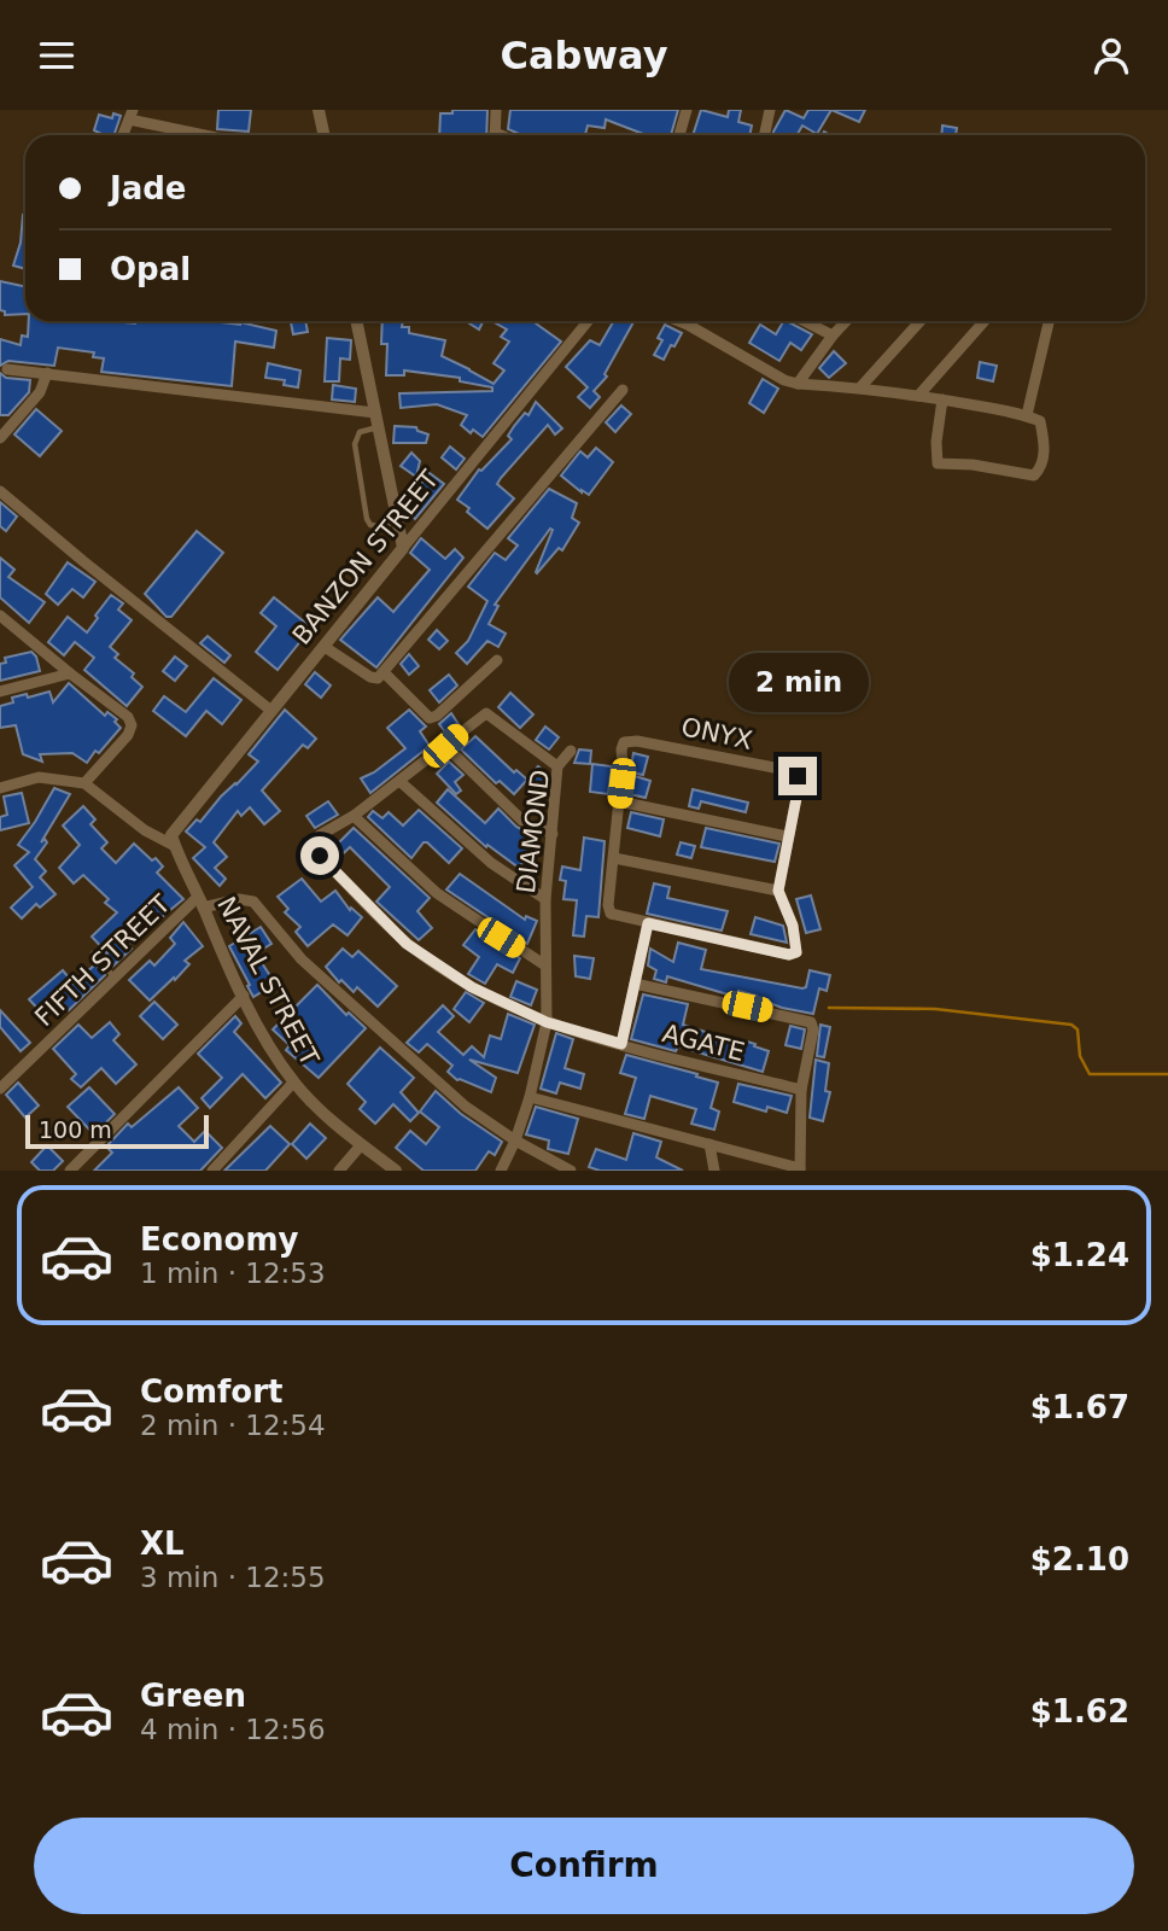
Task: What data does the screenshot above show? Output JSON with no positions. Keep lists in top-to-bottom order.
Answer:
{
  "streets": {
    "street": [
      "BANZON STREET",
      "ONYX",
      "DIAMOND",
      "FIFTH STREET",
      "NAVAL STREET",
      "AGATE"
    ]
  },
  "crossings": [
    ["BANZON STREET", "NAVAL STREET"],
    ["DIAMOND", "AGATE"],
    ["FIFTH STREET", "NAVAL STREET"]
  ],
  "scale_bar": "100 m",
  "page": {
    "header": "Cabway",
    "banner": ["Jade", "Opal"],
    "bubble": "2 min",
    "scale": "100 m",
    "list": [
      {
        "name": "Economy",
        "note": "1 min · 12:53",
        "value": "$1.24"
      },
      {
        "name": "Comfort",
        "note": "2 min · 12:54",
        "value": "$1.67"
      },
      {
        "name": "XL",
        "note": "3 min · 12:55",
        "value": "$2.10"
      },
      {
        "name": "Green",
        "note": "4 min · 12:56",
        "value": "$1.62"
      }
    ],
    "buttons": "Confirm"
  }
}
